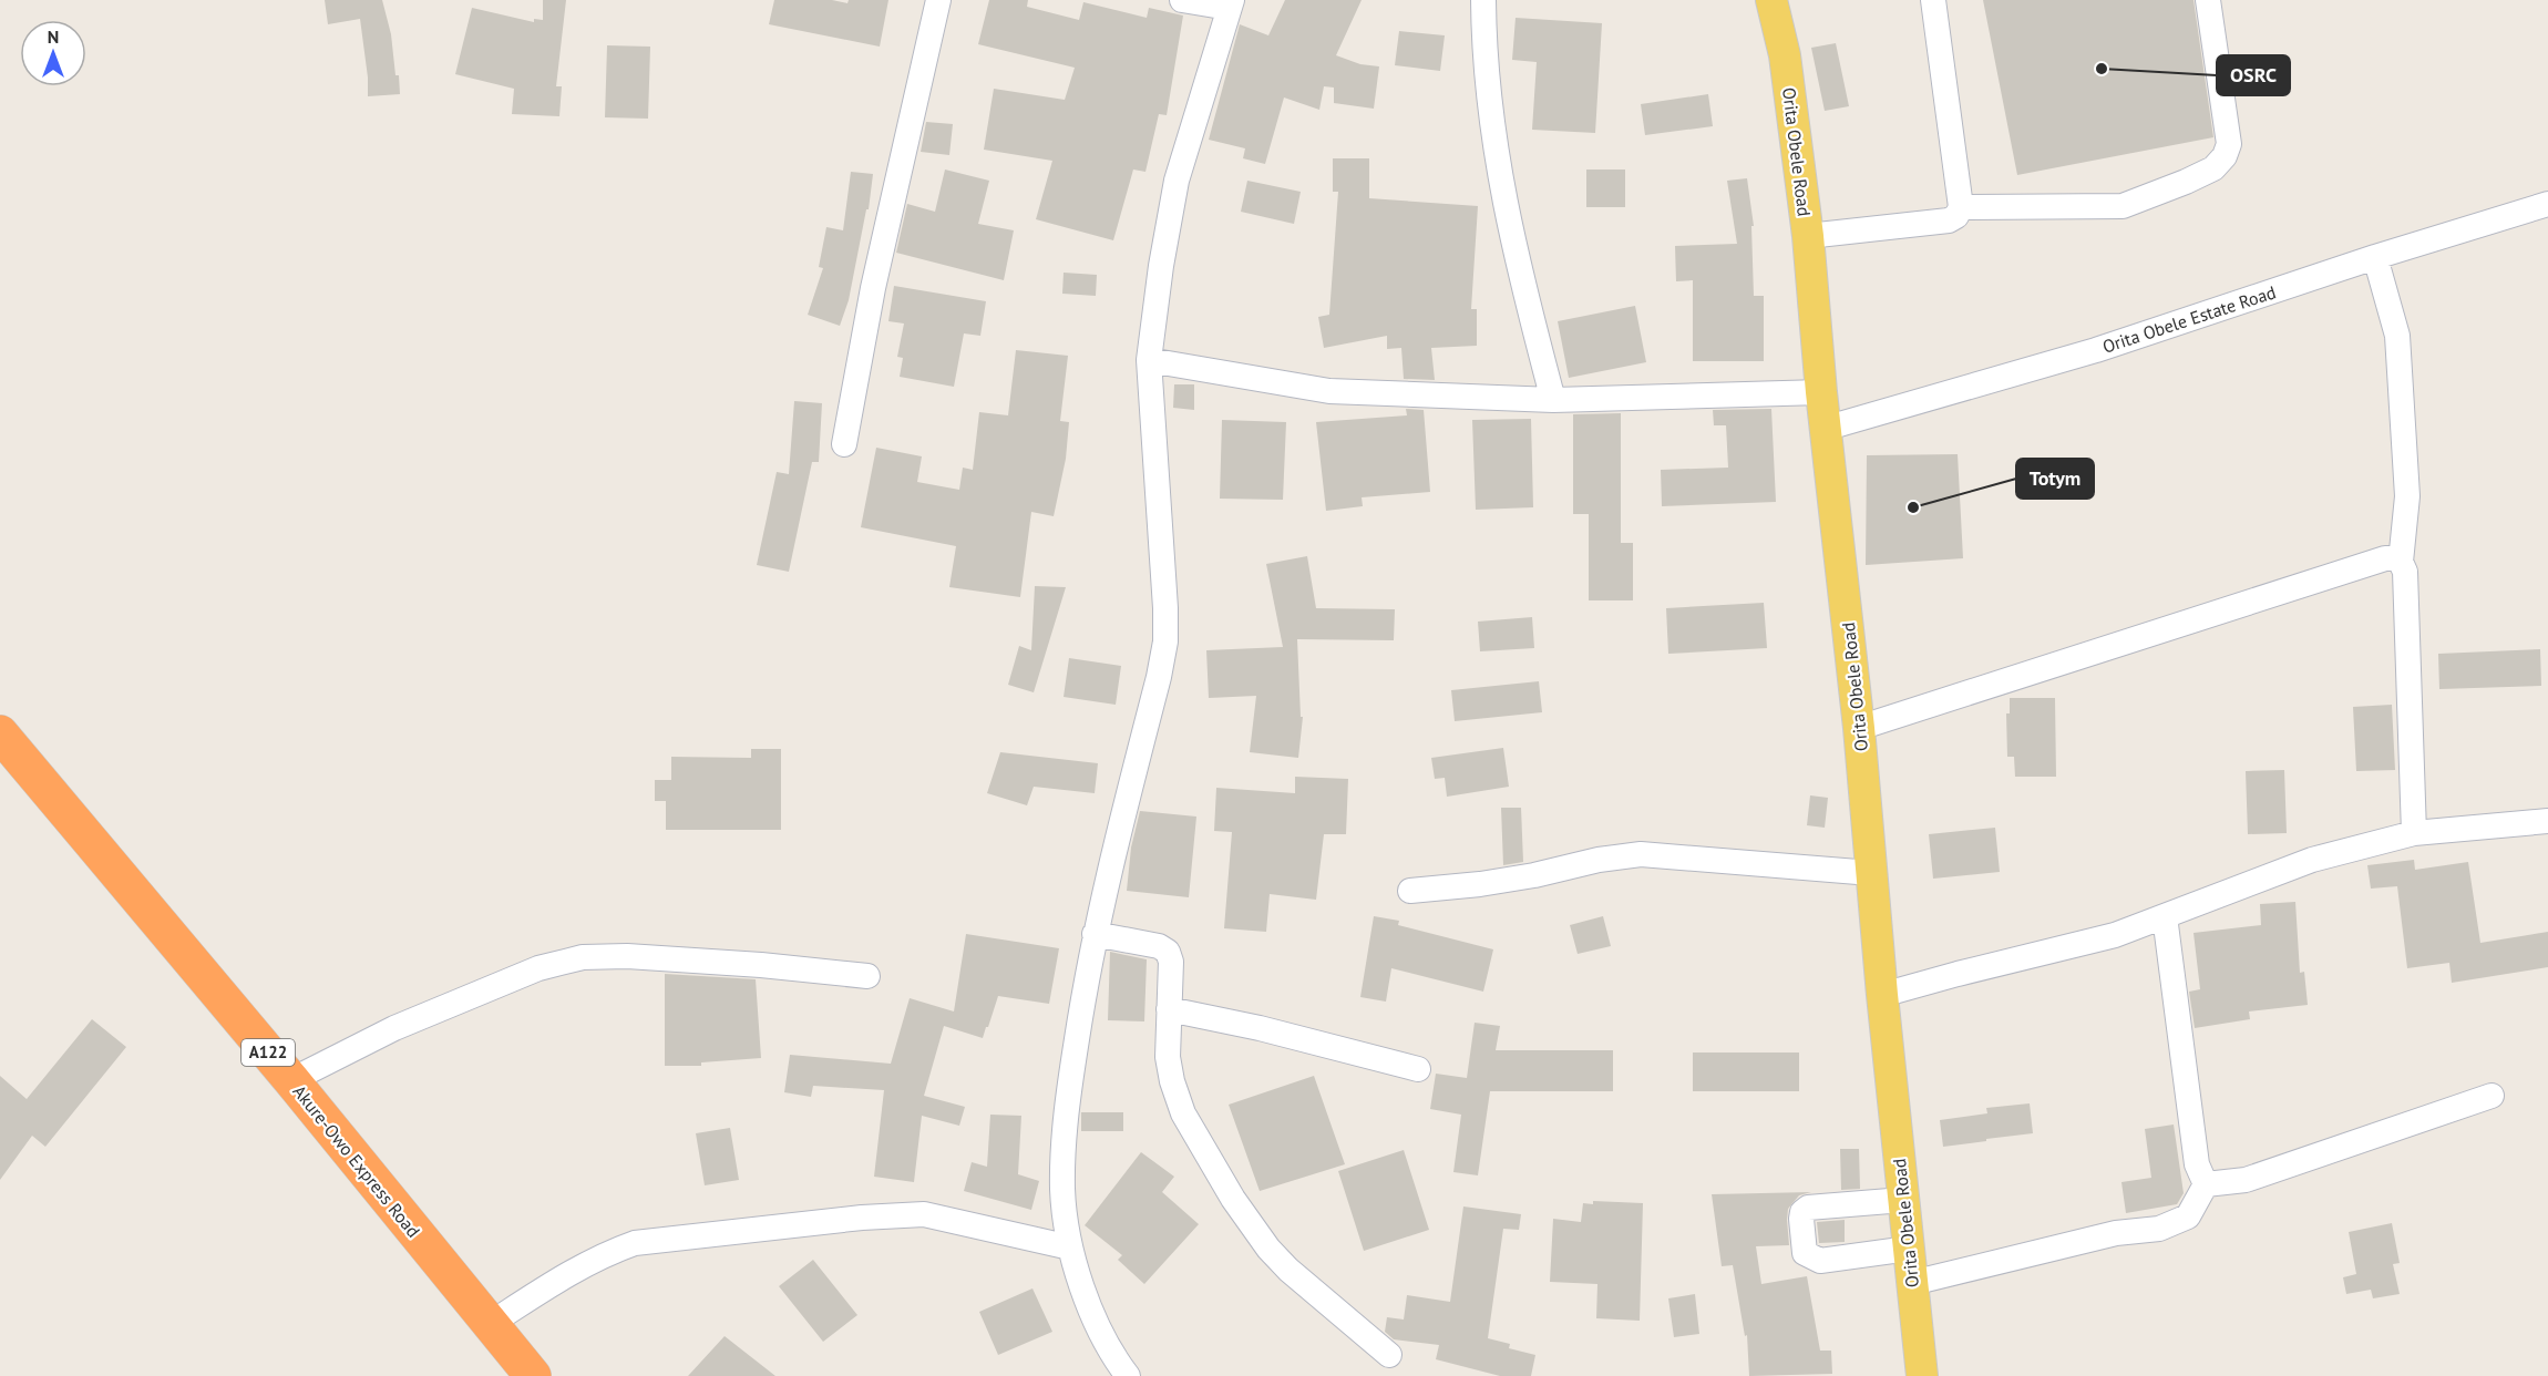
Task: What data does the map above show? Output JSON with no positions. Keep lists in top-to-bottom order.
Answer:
{
  "streets": {
    "highway": ["A122", "Akure-Owo Express Road"],
    "main road": ["Orita Obele Road"],
    "street": ["Orita Obele Estate Road"]
  },
  "crossings": [
    ["Orita Obele Road", "Orita Obele Estate Road"]
  ],
  "places": ["OSRC", "Totym"],
  "north": "top"
}
